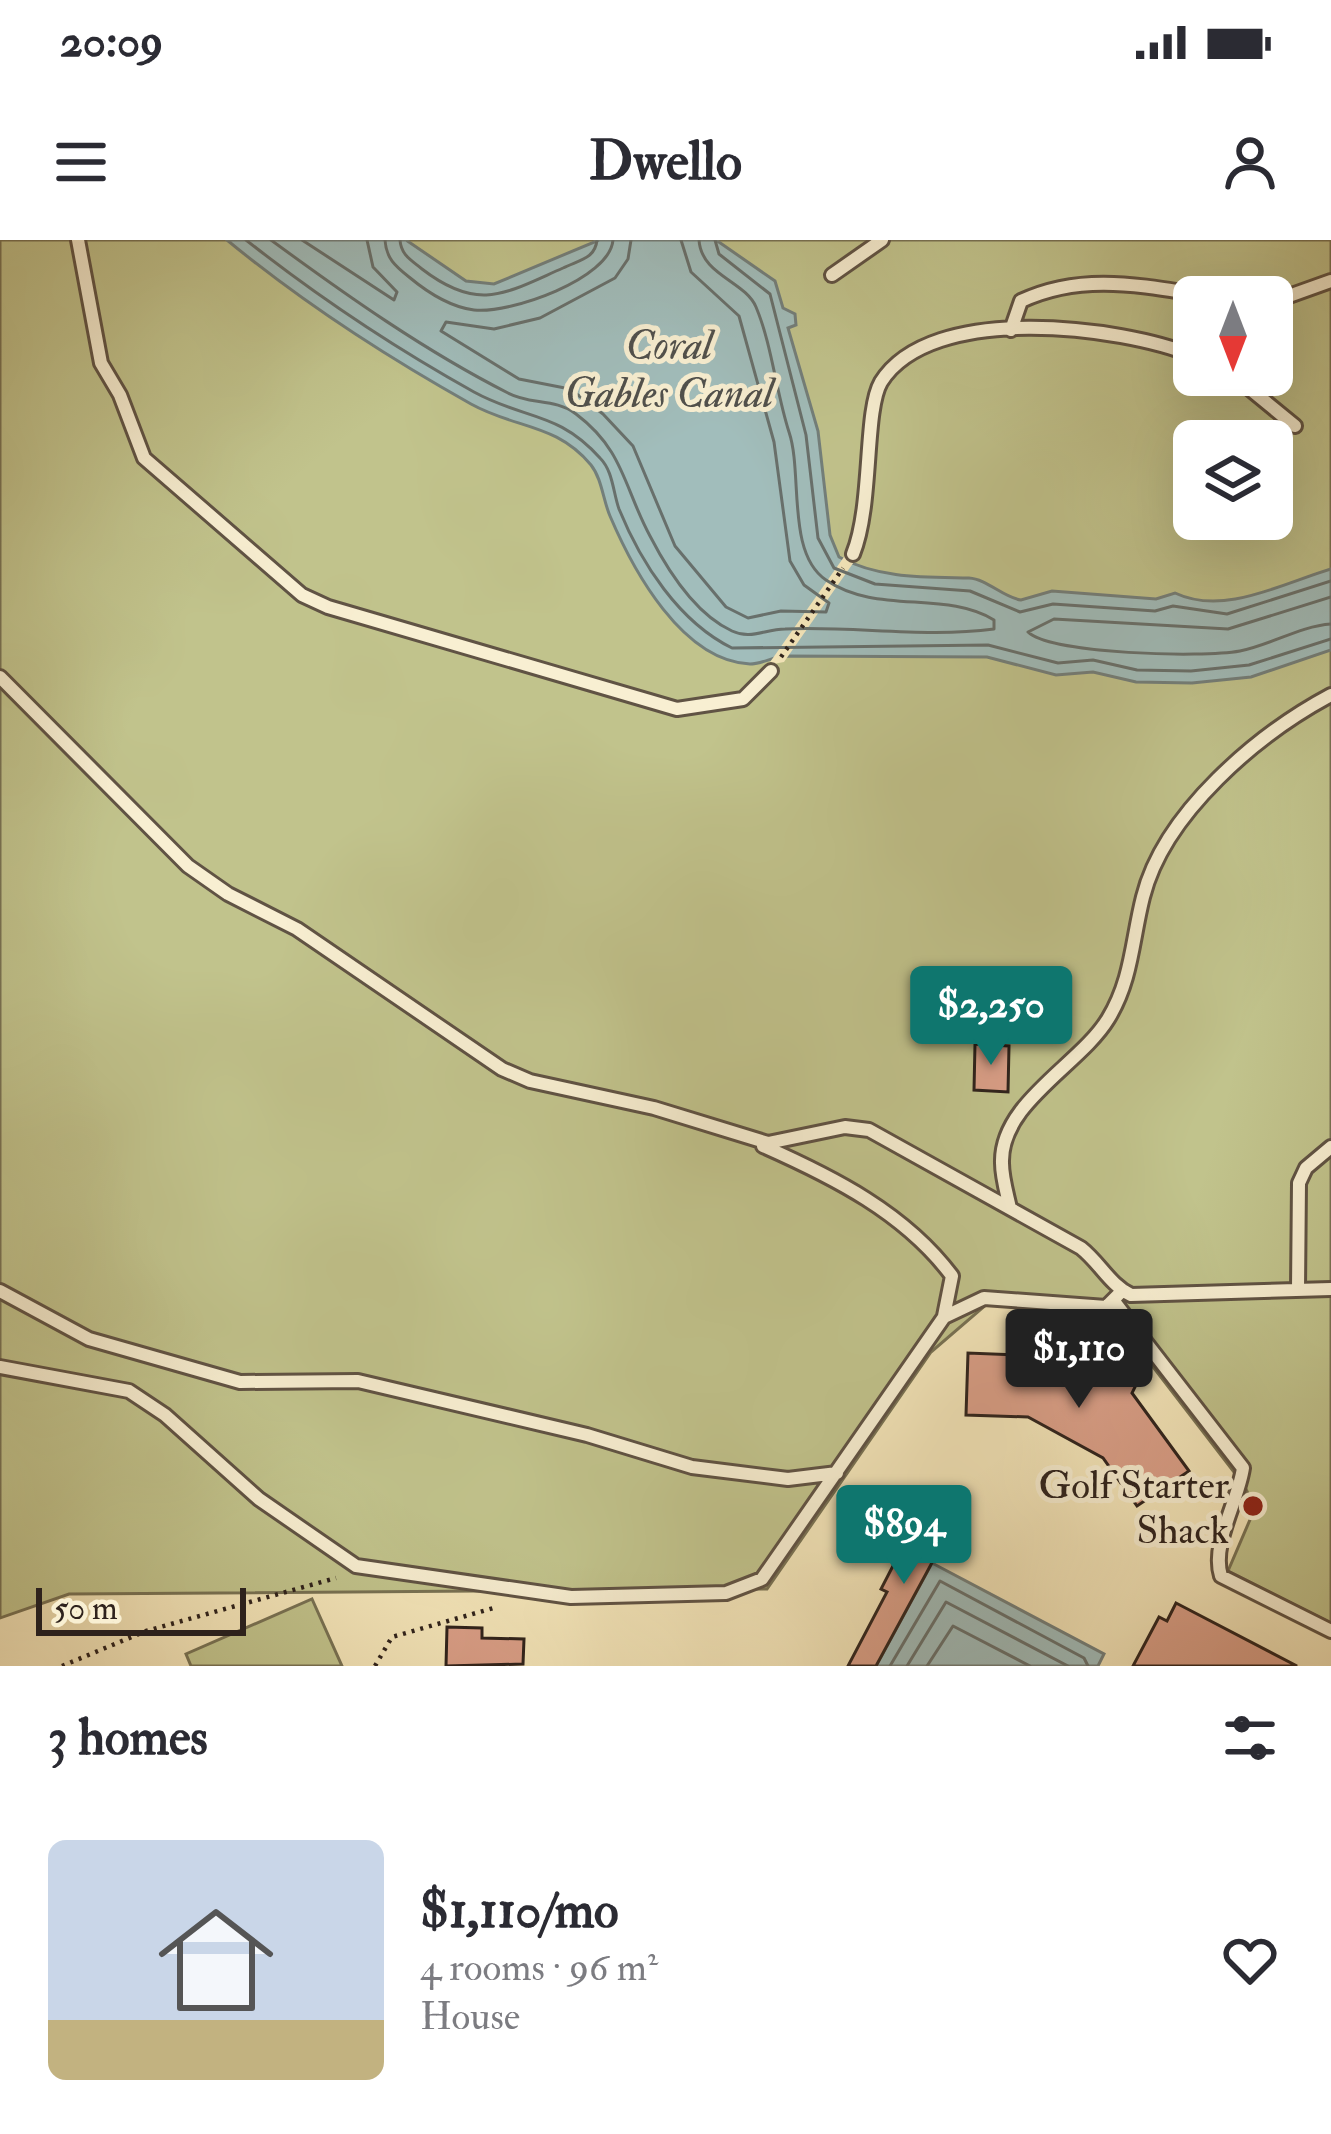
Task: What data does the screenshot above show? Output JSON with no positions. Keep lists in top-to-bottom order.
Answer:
{
  "water": ["Coral Gables Canal"],
  "places": ["Golf Starter Shack"],
  "scale_bar": "50 m",
  "north": "bottom",
  "page": {
    "status": "20:09",
    "header": "Dwello",
    "price": ["$2,250", "$1,110", "$894"],
    "scale": "50 m",
    "heading": "3 homes",
    "list": [
      {
        "name": "$1,110/mo",
        "note": "4 rooms · 96 m² · House"
      }
    ]
  }
}
